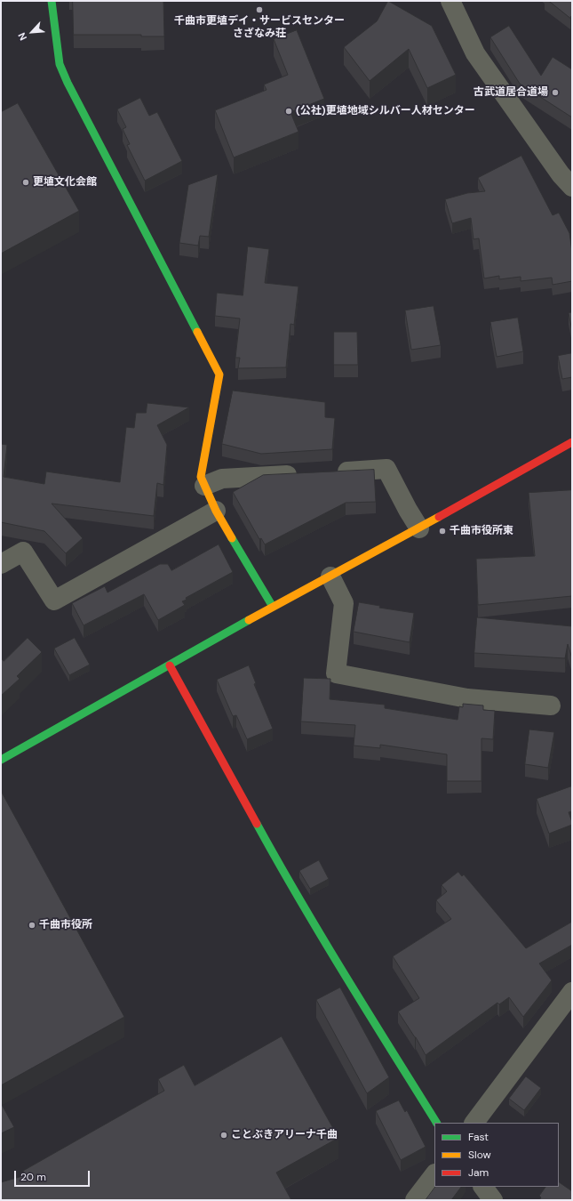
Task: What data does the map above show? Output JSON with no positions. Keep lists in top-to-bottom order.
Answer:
{
  "places": [
    "千曲市更埴デイ・サービスセンター さざなみ荘",
    "古武道居合道場",
    "(公社)更埴地域シルバー人材センター",
    "更埴文化会館",
    "千曲市役所東",
    "千曲市役所",
    "ことぶきアリーナ千曲"
  ],
  "legend": ["Fast", "Slow", "Jam"],
  "scale_bar": "20 m",
  "north": "bottom left"
}
